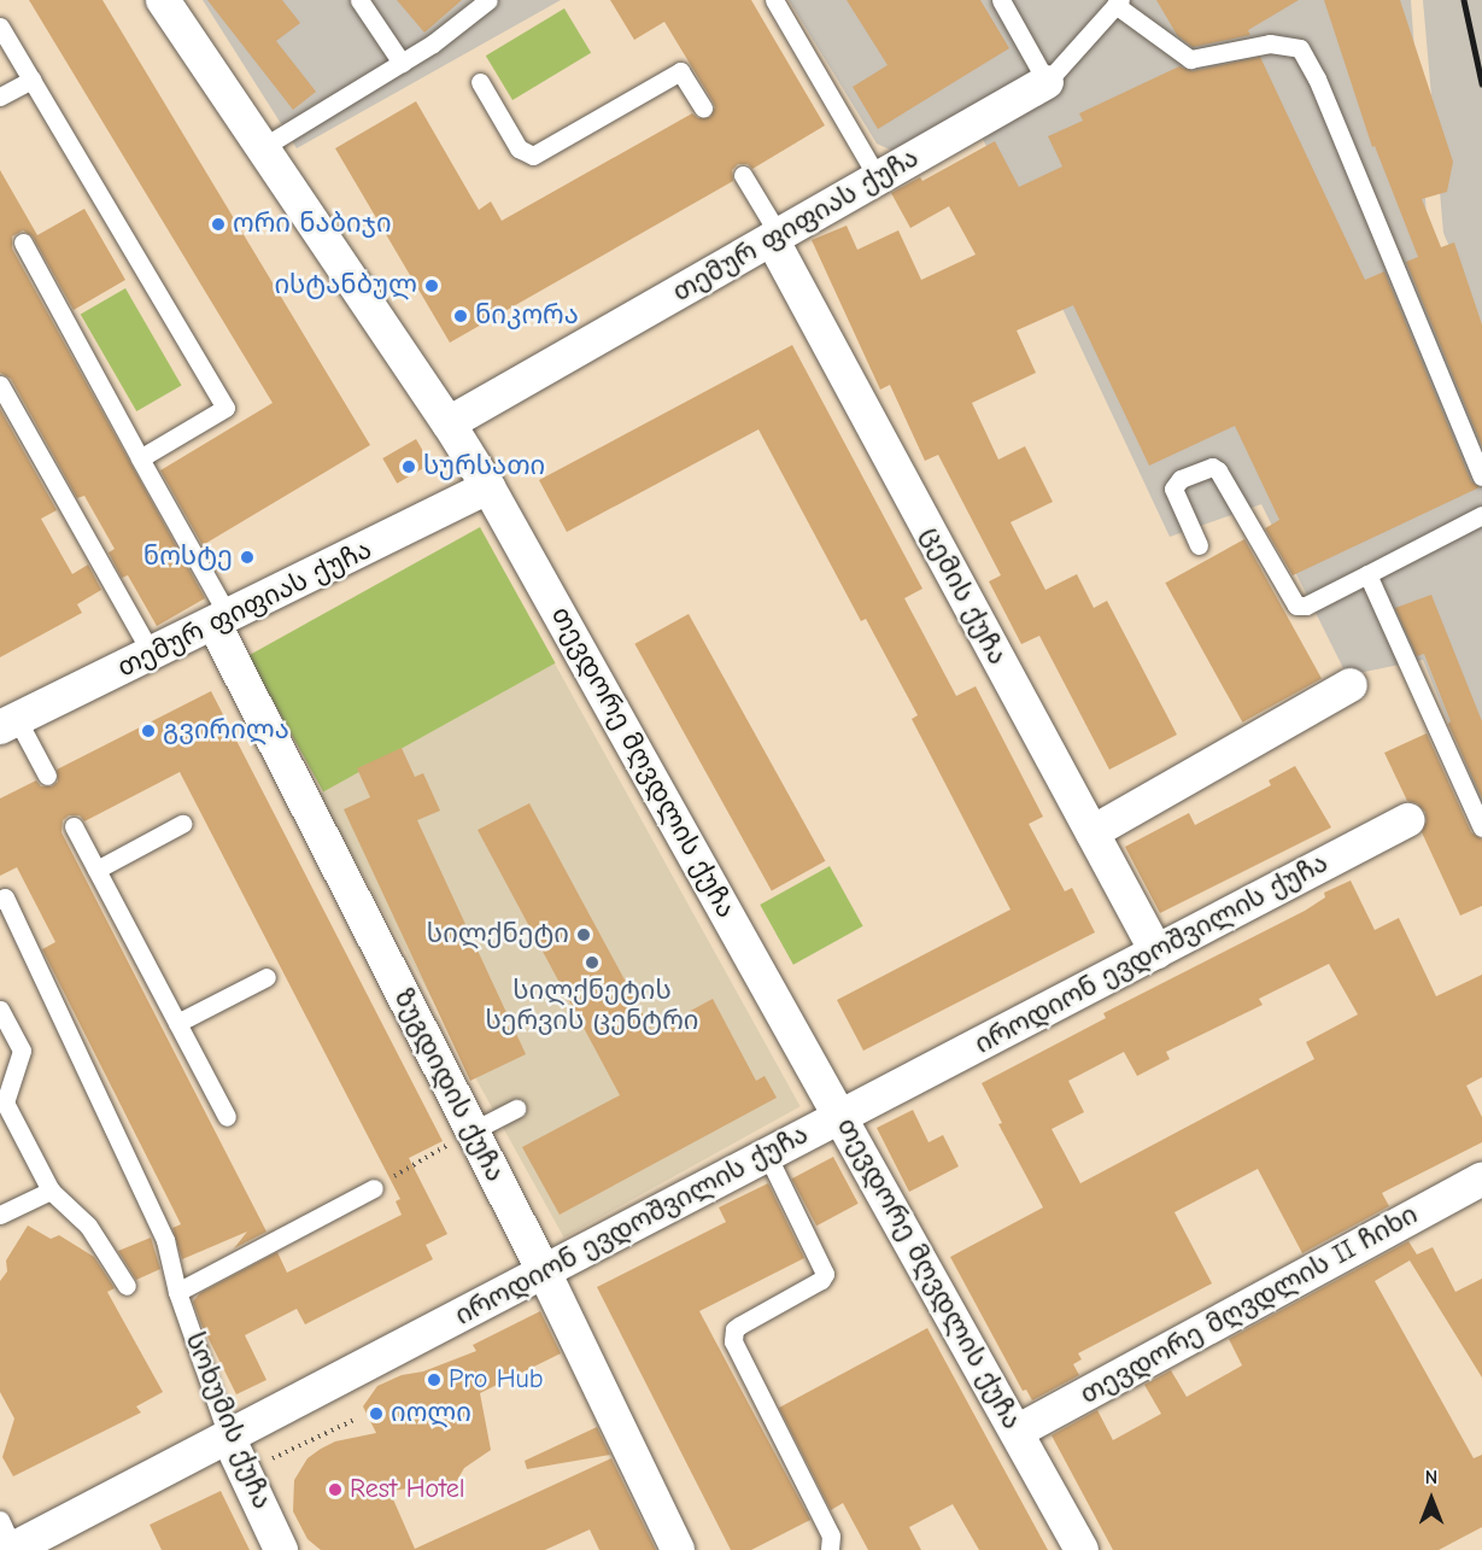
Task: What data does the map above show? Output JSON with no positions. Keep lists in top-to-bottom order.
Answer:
{
  "streets": {
    "street": [
      "თემურ ფიფიას ქუჩა",
      "ცემის ქუჩა",
      "თევდორე მღვდლის ქუჩა",
      "იროდიონ ევდოშვილის ქუჩა",
      "ზუგდიდის ქუჩა",
      "თევდორე მღვდლის II ჩიხი",
      "სოხუმის ქუჩა"
    ]
  },
  "crossings": [
    ["თემურ ფიფიას ქუჩა", "ცემის ქუჩა"],
    ["თემურ ფიფიას ქუჩა", "თევდორე მღვდლის ქუჩა"],
    ["თემურ ფიფიას ქუჩა", "ზუგდიდის ქუჩა"],
    ["ცემის ქუჩა", "იროდიონ ევდოშვილის ქუჩა"],
    ["თევდორე მღვდლის ქუჩა", "იროდიონ ევდოშვილის ქუჩა"],
    ["თევდორე მღვდლის ქუჩა", "თევდორე მღვდლის II ჩიხი"],
    ["იროდიონ ევდოშვილის ქუჩა", "ზუგდიდის ქუჩა"],
    ["იროდიონ ევდოშვილის ქუჩა", "სოხუმის ქუჩა"]
  ],
  "places": [
    "ორი ნაბიჯი",
    "ისტანბულ",
    "ნიკორა",
    "სურსათი",
    "ნოსტე",
    "გვირილა",
    "სილქნეტი",
    "სილქნეტის სერვის ცენტრი",
    "Pro Hub",
    "იოლი",
    "Rest Hotel"
  ],
  "north": "top"
}
